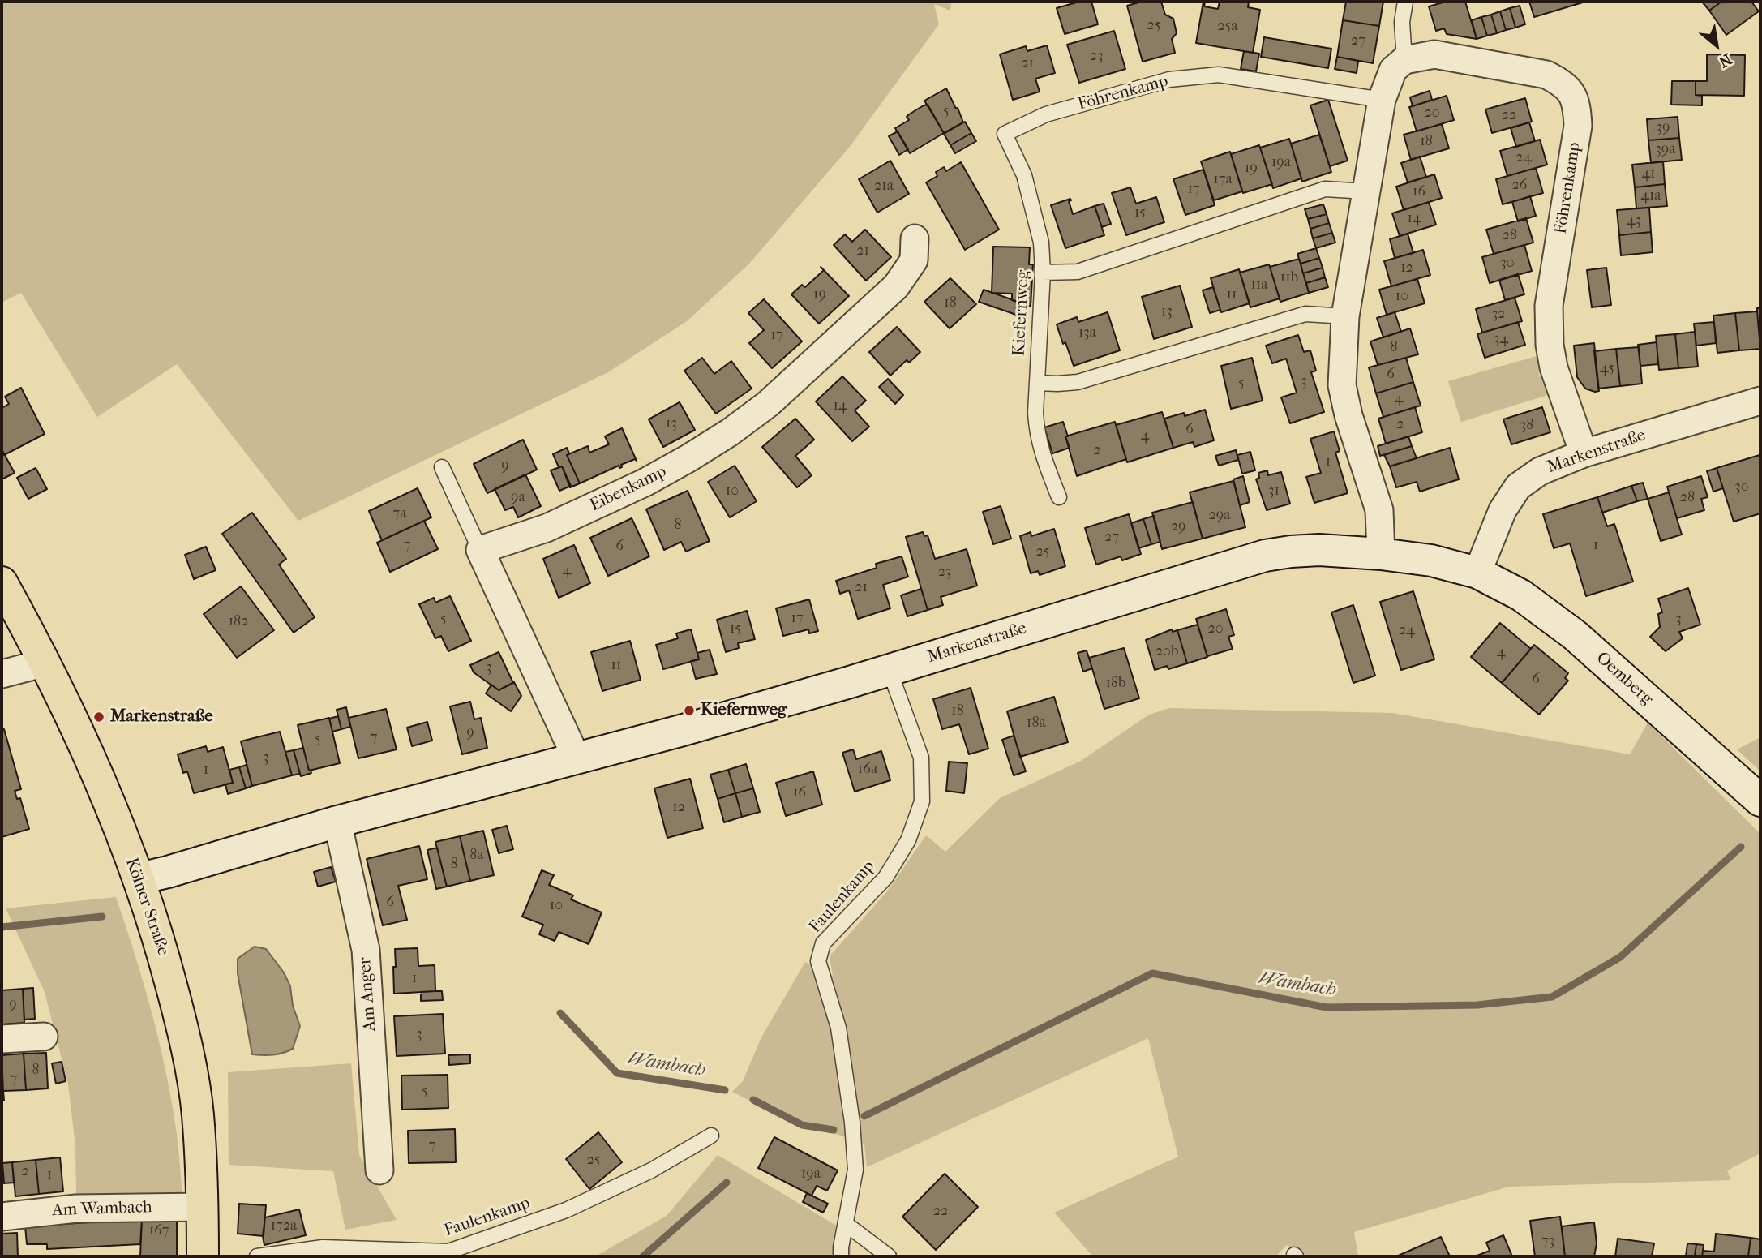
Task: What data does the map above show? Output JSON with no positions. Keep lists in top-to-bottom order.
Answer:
{
  "streets": {
    "main road": ["Kölner Straße"],
    "street": [
      "Föhrenkamp",
      "Markenstraße",
      "Eibenkamp",
      "Oemberg",
      "Am Anger",
      "Am Wambach"
    ],
    "lane": ["Kiefernweg", "Faulenkamp"]
  },
  "crossings": [
    ["Föhrenkamp", "Kiefernweg"],
    ["Föhrenkamp", "Markenstraße"],
    ["Markenstraße", "Oemberg"],
    ["Markenstraße", "Faulenkamp"],
    ["Markenstraße", "Kölner Straße"],
    ["Markenstraße", "Am Anger"],
    ["Kölner Straße", "Am Wambach"]
  ],
  "water": ["Wambach"],
  "places": ["Kiefernweg", "Markenstraße"],
  "house_numbers": [
    "25",
    "25a",
    "27",
    "23",
    "21",
    "5",
    "20",
    "22",
    "39",
    "18",
    "39a",
    "24",
    "19a",
    "19",
    "41",
    "17a",
    "26",
    "21a",
    "17",
    "16",
    "41a",
    "15",
    "14",
    "43",
    "28",
    "21",
    "30",
    "12",
    "11b",
    "11a",
    "19",
    "11",
    "10",
    "18",
    "13",
    "32",
    "13a",
    "17",
    "34",
    "8",
    "45",
    "6",
    "3",
    "5",
    "4",
    "14",
    "13",
    "2",
    "38",
    "6",
    "4",
    "2",
    "1",
    "9",
    "30",
    "10",
    "31",
    "9a",
    "28",
    "7a",
    "29a",
    "8",
    "29",
    "27",
    "7",
    "1",
    "6",
    "25",
    "4",
    "23",
    "21",
    "17",
    "5",
    "3",
    "182",
    "15",
    "20",
    "24",
    "20b",
    "4",
    "11",
    "3",
    "6",
    "18b",
    "18",
    "18a",
    "9",
    "7",
    "5",
    "3",
    "16a",
    "1",
    "16",
    "12",
    "8a",
    "8",
    "6",
    "10",
    "1",
    "9",
    "3",
    "8",
    "7",
    "5",
    "7",
    "25",
    "2",
    "19a",
    "1",
    "22",
    "172a",
    "167",
    "73"
  ],
  "north": "bottom right"
}
